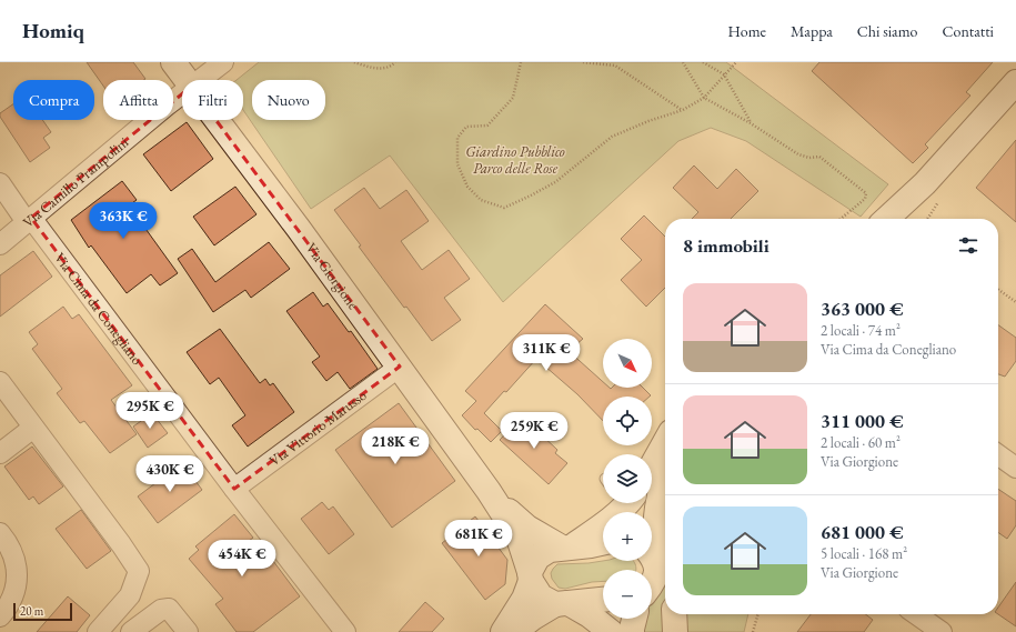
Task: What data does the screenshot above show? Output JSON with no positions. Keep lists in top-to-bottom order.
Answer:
{
  "streets": {
    "main road": ["Via Giorgione"],
    "street": ["Via Camillo Prampolini", "Via Cima da Conegliano", "Via Vittorio Marusso"]
  },
  "crossings": [
    ["Via Camillo Prampolini", "Via Cima da Conegliano"],
    ["Via Giorgione", "Via Vittorio Marusso"],
    ["Via Cima da Conegliano", "Via Vittorio Marusso"]
  ],
  "parks": ["Giardino Pubblico Parco delle Rose"],
  "scale_bar": "20 m",
  "north": "bottom right",
  "page": {
    "header": "Homiq",
    "nav": [
      "Home",
      "Mappa",
      "Chi siamo",
      "Contatti"
    ],
    "chip": [
      "Compra",
      "Affitta",
      "Filtri",
      "Nuovo"
    ],
    "price": [
      "363K €",
      "311K €",
      "295K €",
      "259K €",
      "218K €",
      "430K €",
      "681K €",
      "454K €"
    ],
    "heading": "8 immobili",
    "list": [
      {
        "name": "363 000 €",
        "note": "2 locali · 74 m² · Via Cima da Conegliano"
      },
      {
        "name": "311 000 €",
        "note": "2 locali · 60 m² · Via Giorgione"
      },
      {
        "name": "681 000 €",
        "note": "5 locali · 168 m² · Via Giorgione"
      }
    ],
    "map_buttons": ["+", "−"],
    "scale": "20 m"
  }
}
